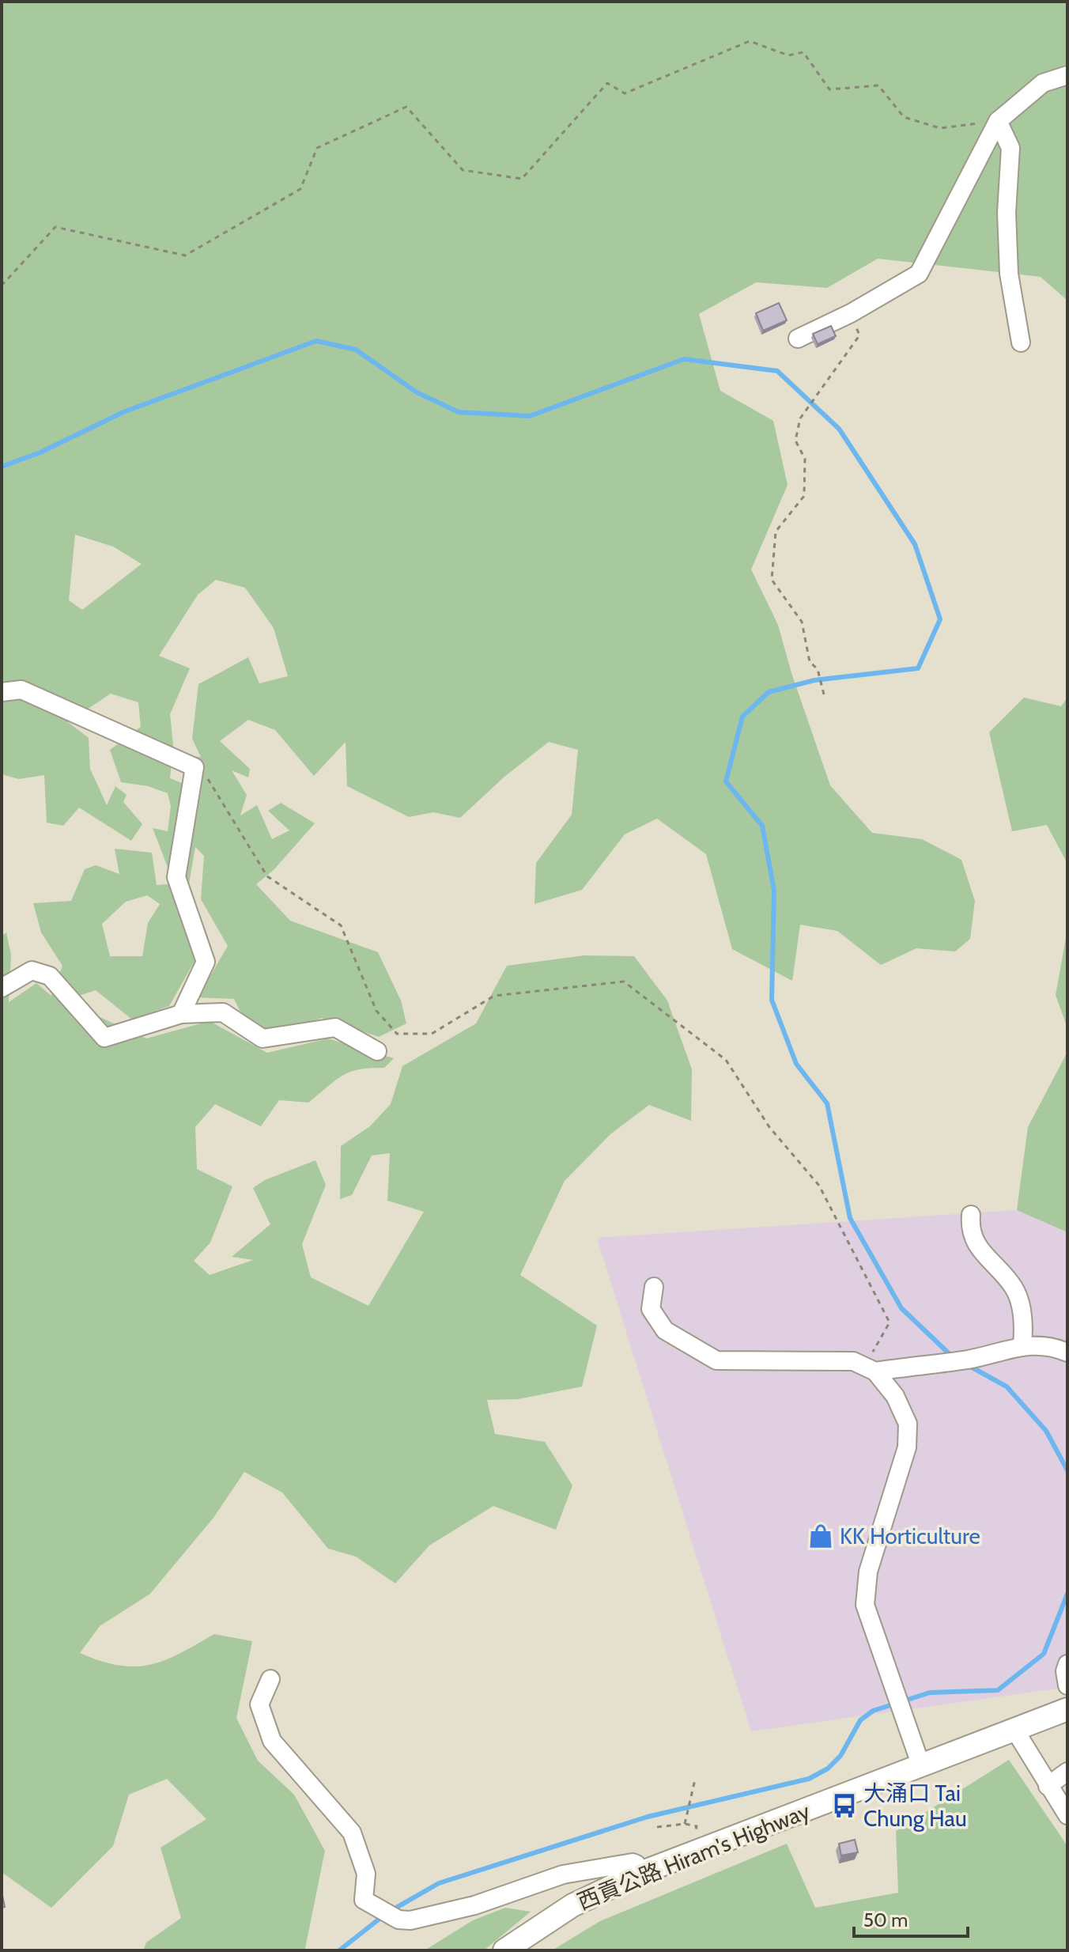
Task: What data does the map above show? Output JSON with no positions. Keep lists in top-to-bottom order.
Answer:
{
  "streets": {
    "main road": ["西貢公路 Hiram's Highway"]
  },
  "places": {
    "shop": ["KK Horticulture"],
    "bus stop": ["大涌口 Tai Chung Hau"]
  },
  "scale_bar": "50 m"
}
